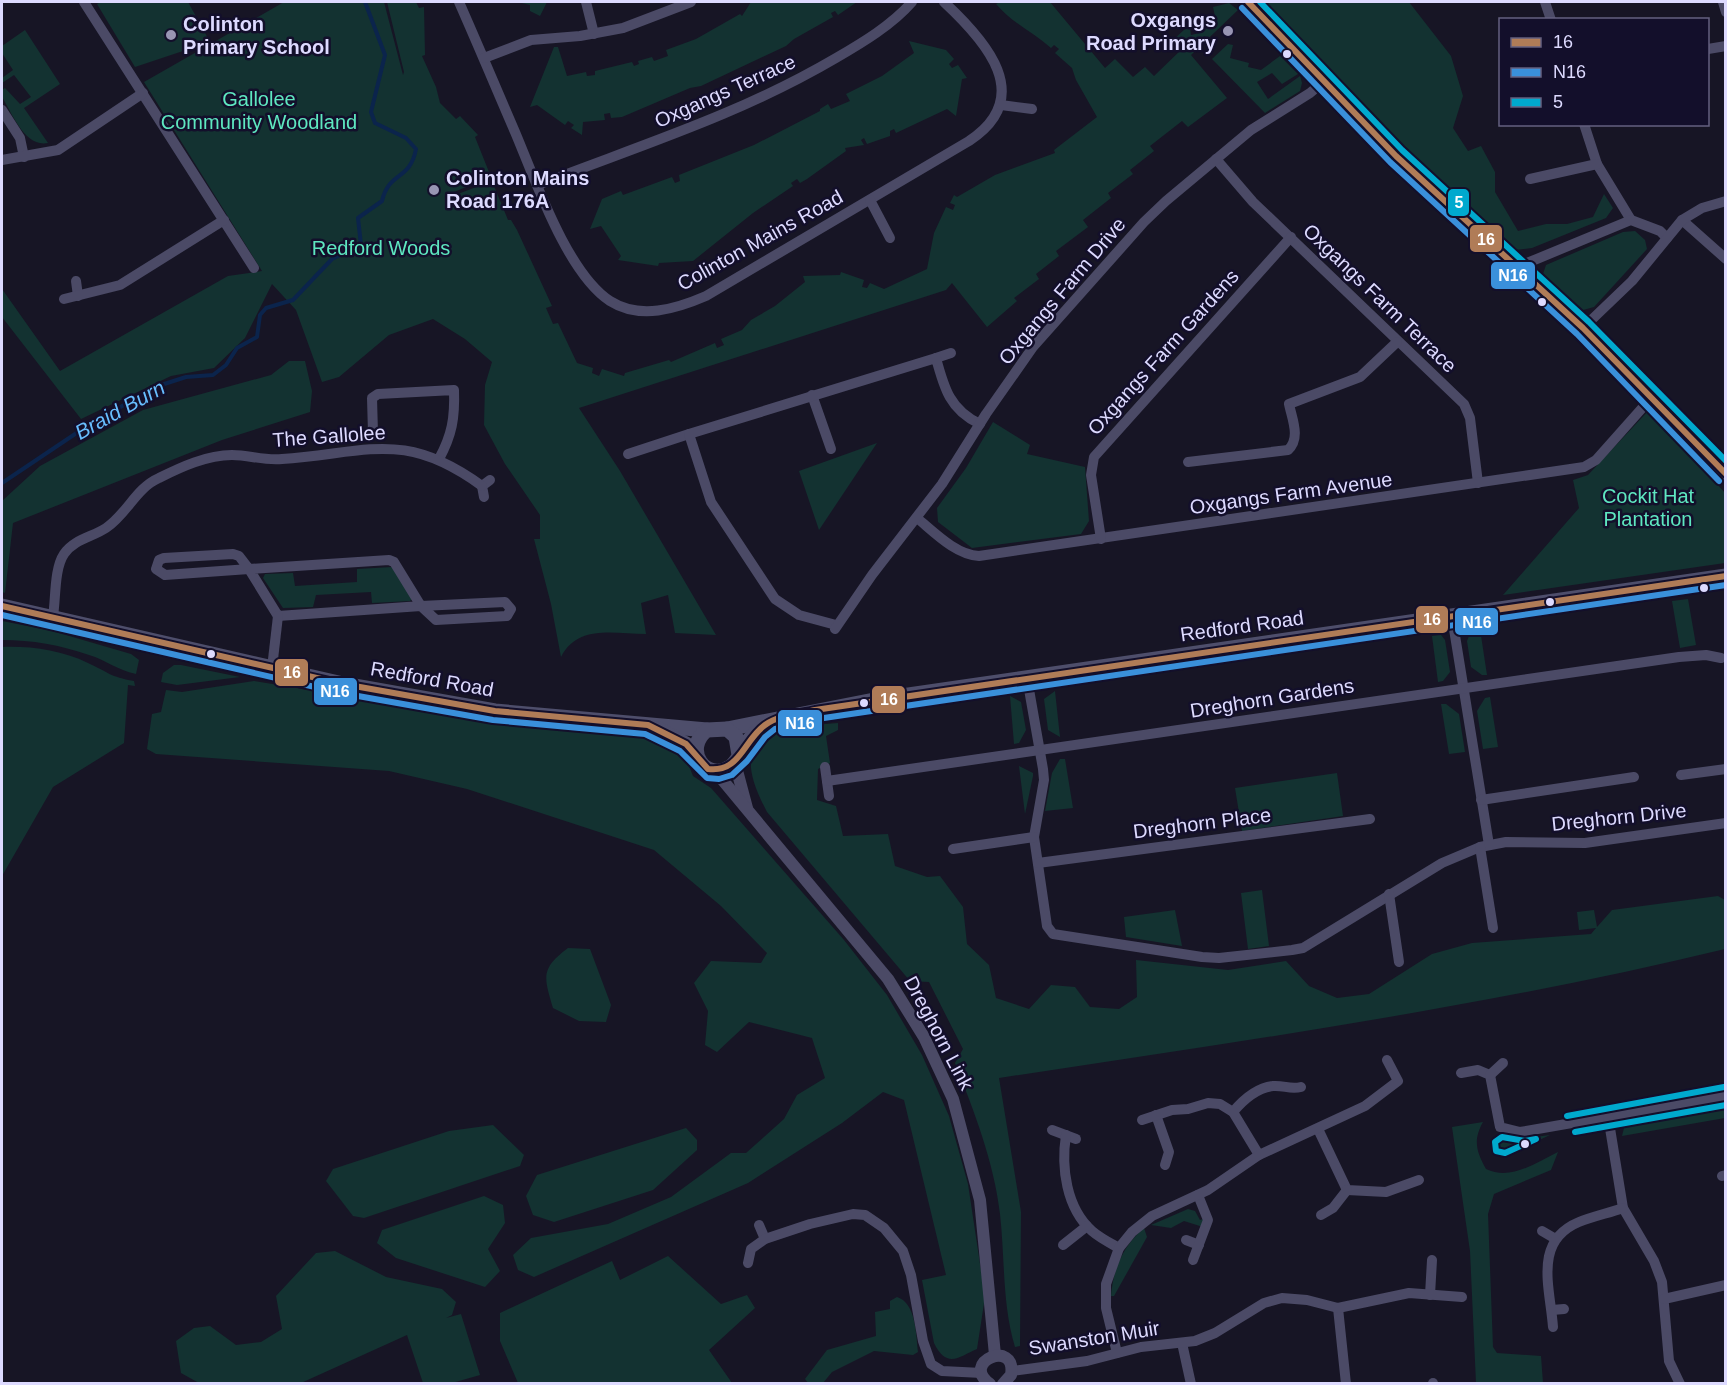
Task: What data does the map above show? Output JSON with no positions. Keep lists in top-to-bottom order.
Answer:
{
  "streets": {
    "main road": ["Redford Road"],
    "street": [
      "Oxgangs Terrace",
      "Colinton Mains Road",
      "Oxgangs Farm Drive",
      "Oxgangs Farm Terrace",
      "Oxgangs Farm Gardens",
      "The Gallolee",
      "Oxgangs Farm Avenue",
      "Dreghorn Gardens",
      "Dreghorn Drive",
      "Dreghorn Place",
      "Dreghorn Link",
      "Swanston Muir"
    ]
  },
  "crossings": [
    ["Oxgangs Terrace", "Colinton Mains Road"],
    ["Oxgangs Farm Drive", "Oxgangs Farm Terrace"],
    ["Oxgangs Farm Drive", "Oxgangs Farm Avenue"],
    ["Oxgangs Farm Terrace", "Oxgangs Farm Gardens"],
    ["Oxgangs Farm Terrace", "Oxgangs Farm Avenue"],
    ["Oxgangs Farm Gardens", "Oxgangs Farm Avenue"],
    ["The Gallolee", "Redford Road"],
    ["Redford Road", "Dreghorn Drive"],
    ["Redford Road", "Dreghorn Link"],
    ["Dreghorn Gardens", "Dreghorn Drive"],
    ["Dreghorn Drive", "Dreghorn Place"]
  ],
  "water": ["Braid Burn"],
  "parks": ["Gallolee Community Woodland", "Redford Woods", "Cockit Hat Plantation"],
  "places": ["Oxgangs Road Primary", "Colinton Primary School", "Colinton Mains Road 176A"],
  "lines": ["transit line 16", "transit line 5", "transit line N16"],
  "legend": ["16", "N16", "5"]
}
